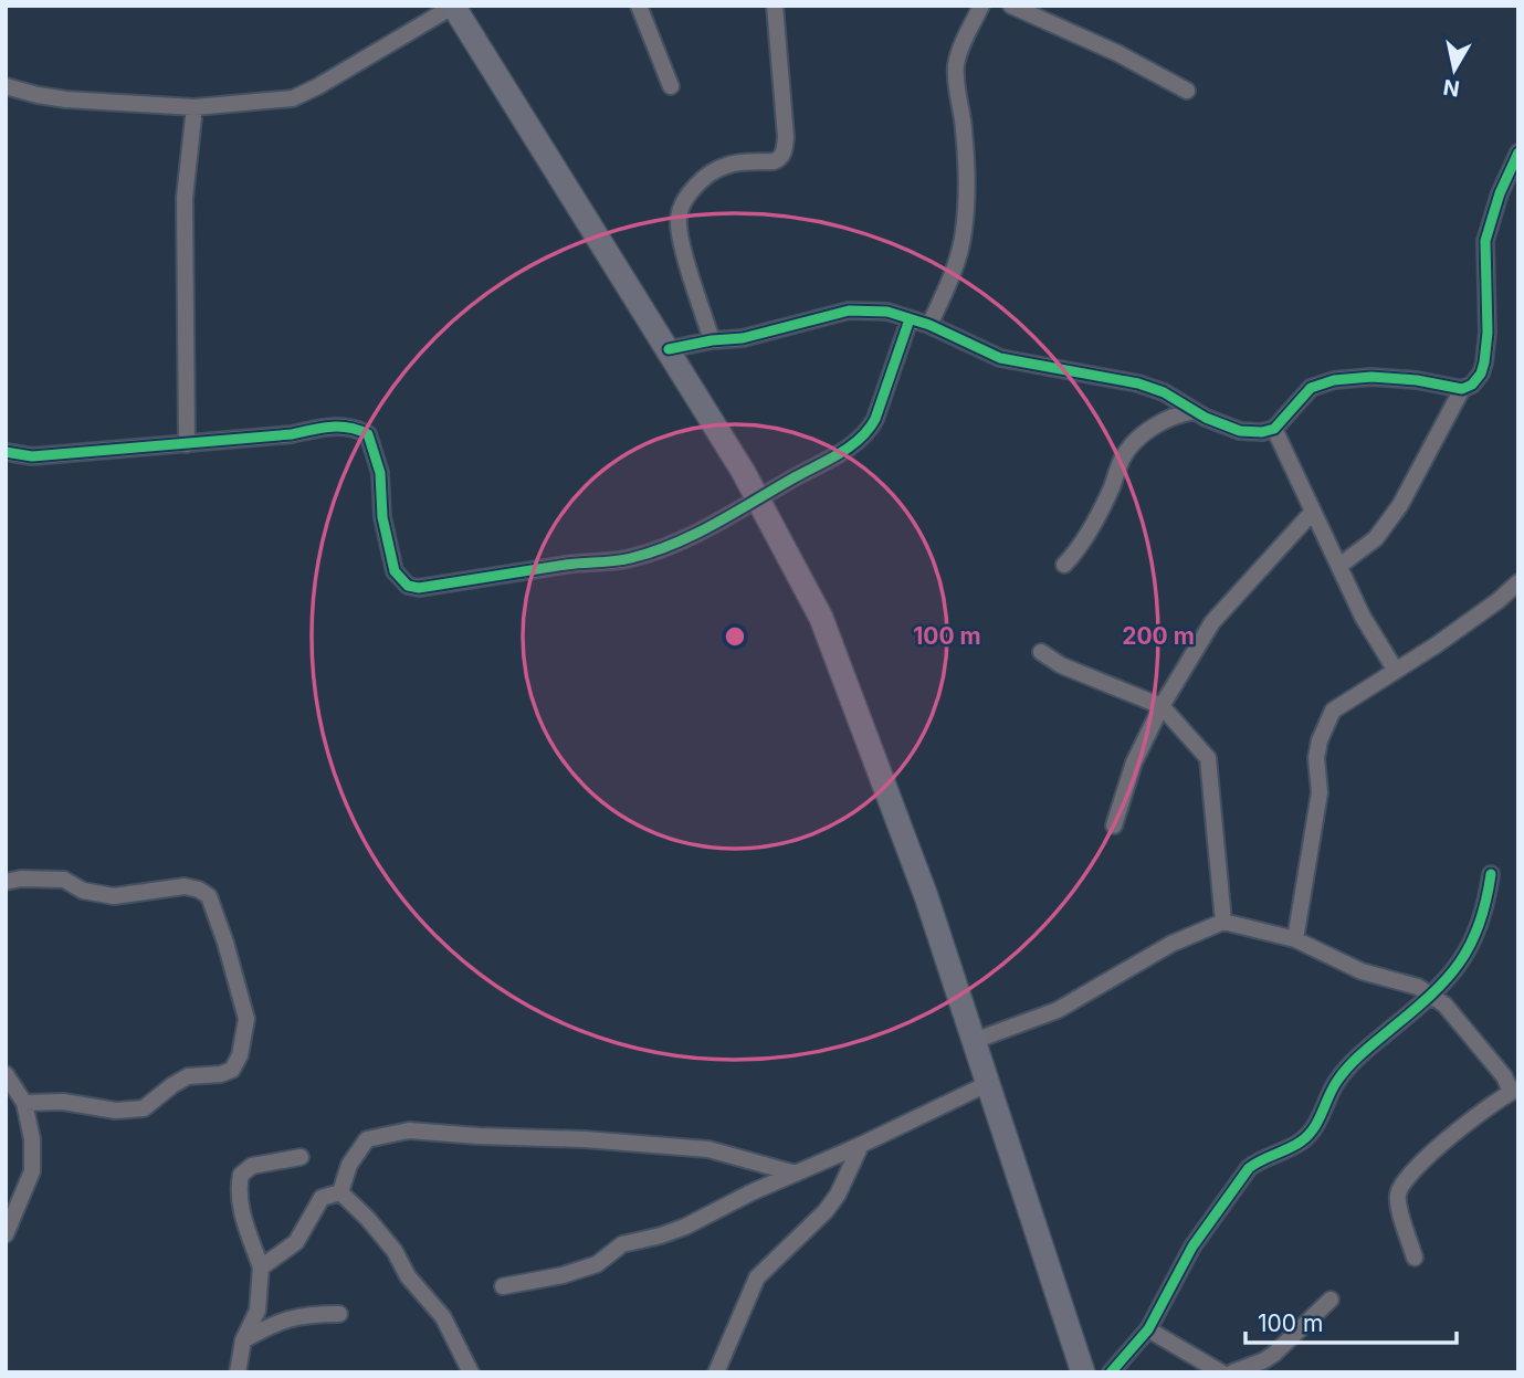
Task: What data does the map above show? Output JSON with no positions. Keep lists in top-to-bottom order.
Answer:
{
  "scale_bar": "100 m",
  "north": "bottom",
  "rings": ["100 m", "200 m"]
}
